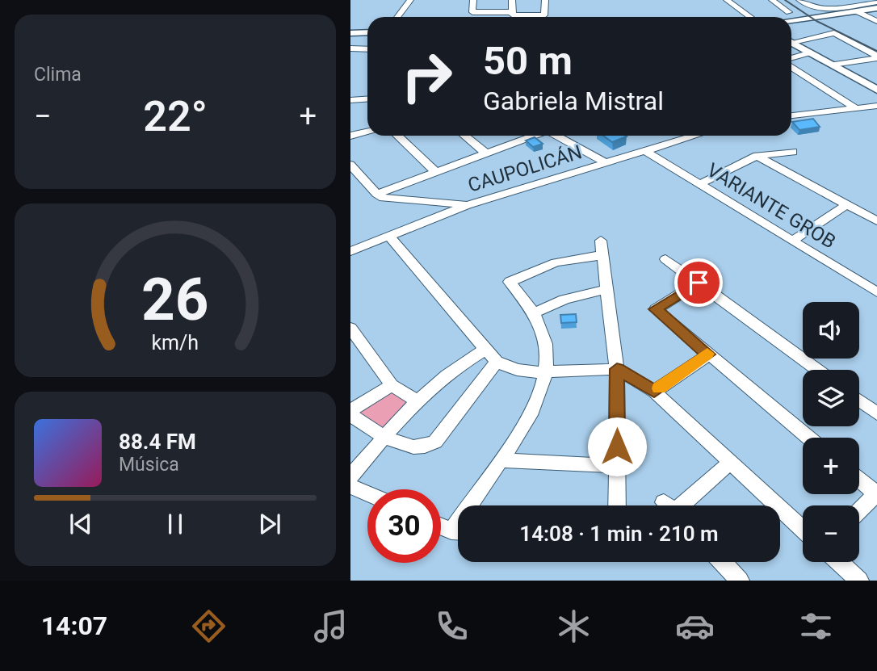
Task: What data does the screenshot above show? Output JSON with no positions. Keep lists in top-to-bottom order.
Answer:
{
  "streets": {
    "street": ["CAUPOLICÁN", "VARIANTE GROB"]
  },
  "crossings": [
    ["CAUPOLICÁN", "VARIANTE GROB"]
  ],
  "page": {
    "tile": "Clima",
    "turn": ["50 m", "Gabriela Mistral"],
    "heat": ["−", "22°", "+"],
    "map_buttons": ["+", "−"],
    "song": ["88.4 FM", "Música"],
    "limit": "30",
    "trip": "14:08 · 1 min · 210 m",
    "tabs": "14:07",
    "gauge": ["26", "km/h"]
  }
}
